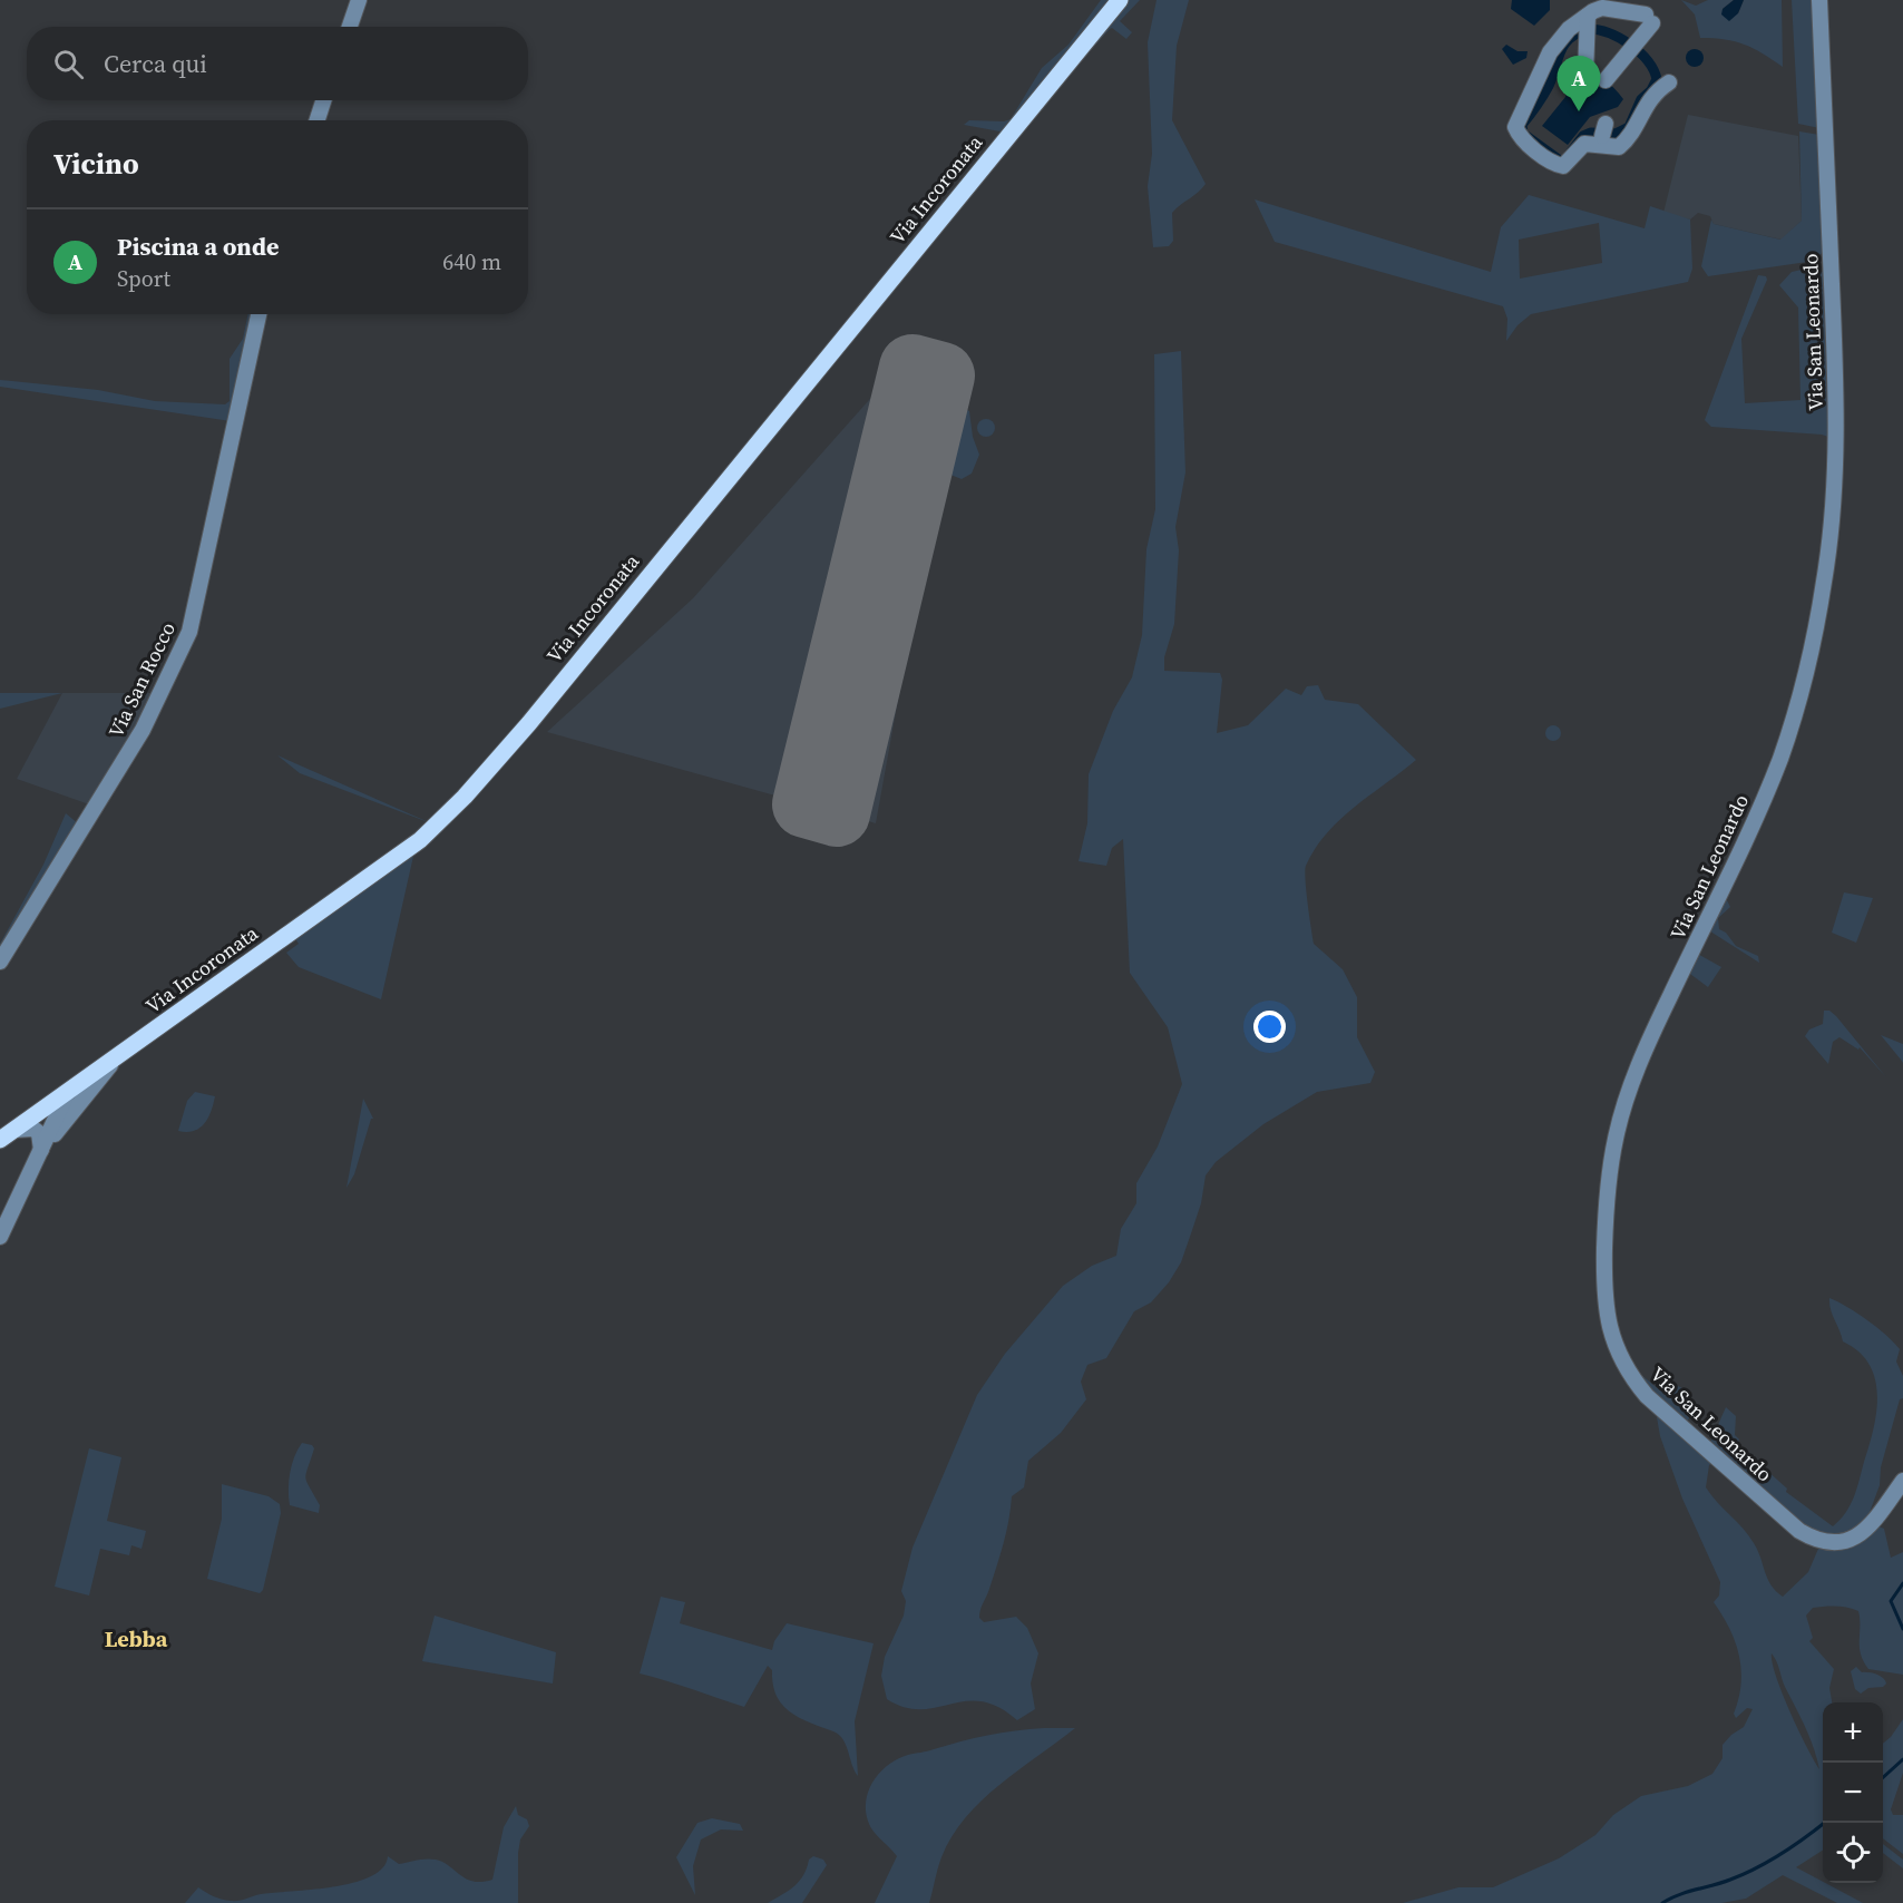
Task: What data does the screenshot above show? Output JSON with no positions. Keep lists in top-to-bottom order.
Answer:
{
  "streets": {
    "main road": ["Via Incoronata"],
    "street": ["Via San Leonardo", "Via San Rocco"]
  },
  "districts": ["Lebba"],
  "page": {
    "search": "Cerca qui",
    "pins": "A",
    "heading": "Vicino",
    "list": [
      {
        "mark": "A",
        "name": "Piscina a onde",
        "note": "Sport",
        "value": "640 m"
      }
    ],
    "map_buttons": ["+", "−"]
  }
}
